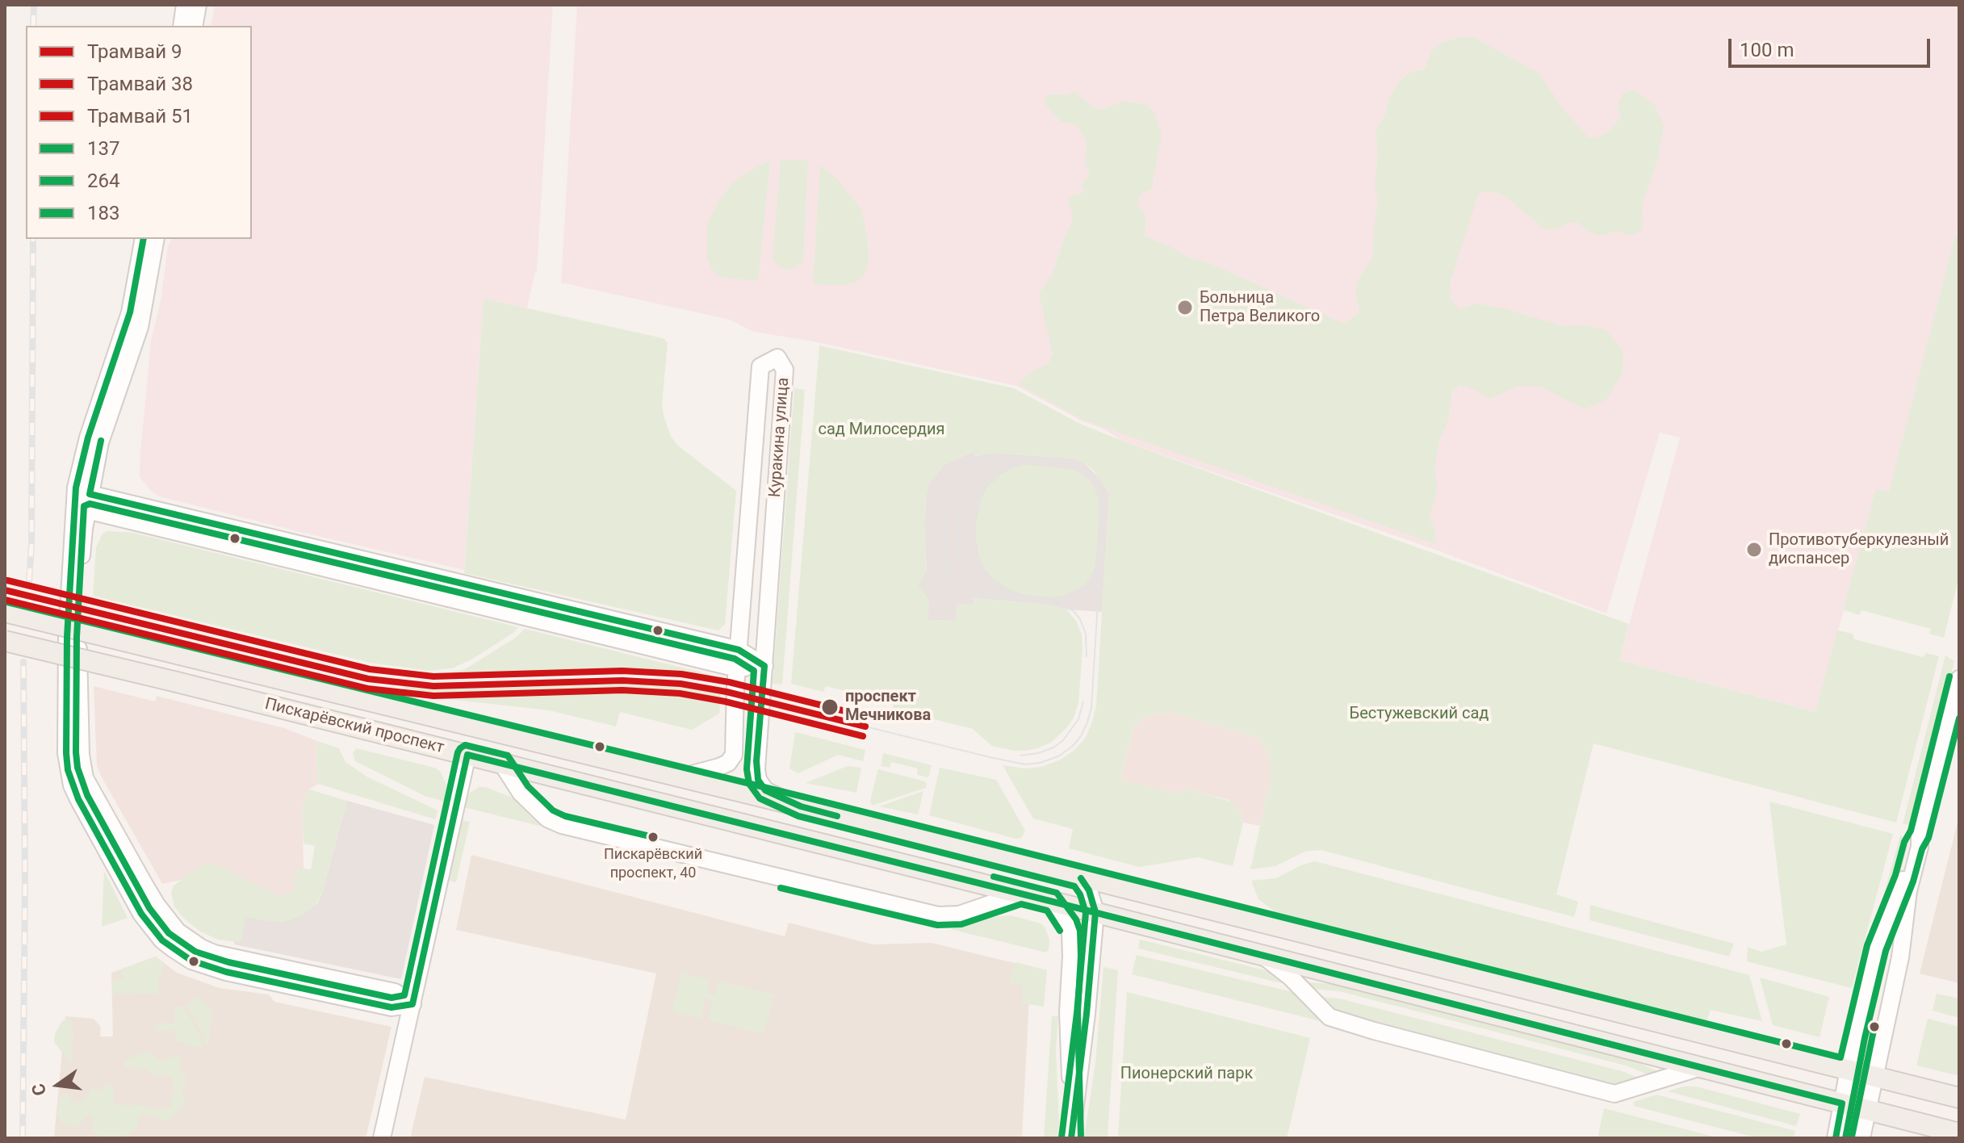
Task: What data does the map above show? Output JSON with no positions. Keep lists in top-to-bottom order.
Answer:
{
  "streets": {
    "main road": ["Пискарёвский проспект"],
    "street": ["Куракина улица"]
  },
  "crossings": [
    ["Куракина улица", "Пискарёвский проспект"]
  ],
  "parks": ["сад Милосердия", "Бестужевский сад", "Пионерский парк"],
  "places": [
    "Больница Петра Великого",
    "Противотуберкулезный диспансер",
    "проспект Мечникова",
    "Пискарёвский проспект, 40"
  ],
  "lines": [
    "transit line 137",
    "transit line 264",
    "tram line 51",
    "tram line 9",
    "tram line 38",
    "transit line 183"
  ],
  "legend": [
    "Трамвай 9",
    "Трамвай 38",
    "Трамвай 51",
    "137",
    "264",
    "183"
  ],
  "scale_bar": "100 m",
  "north": "left"
}
